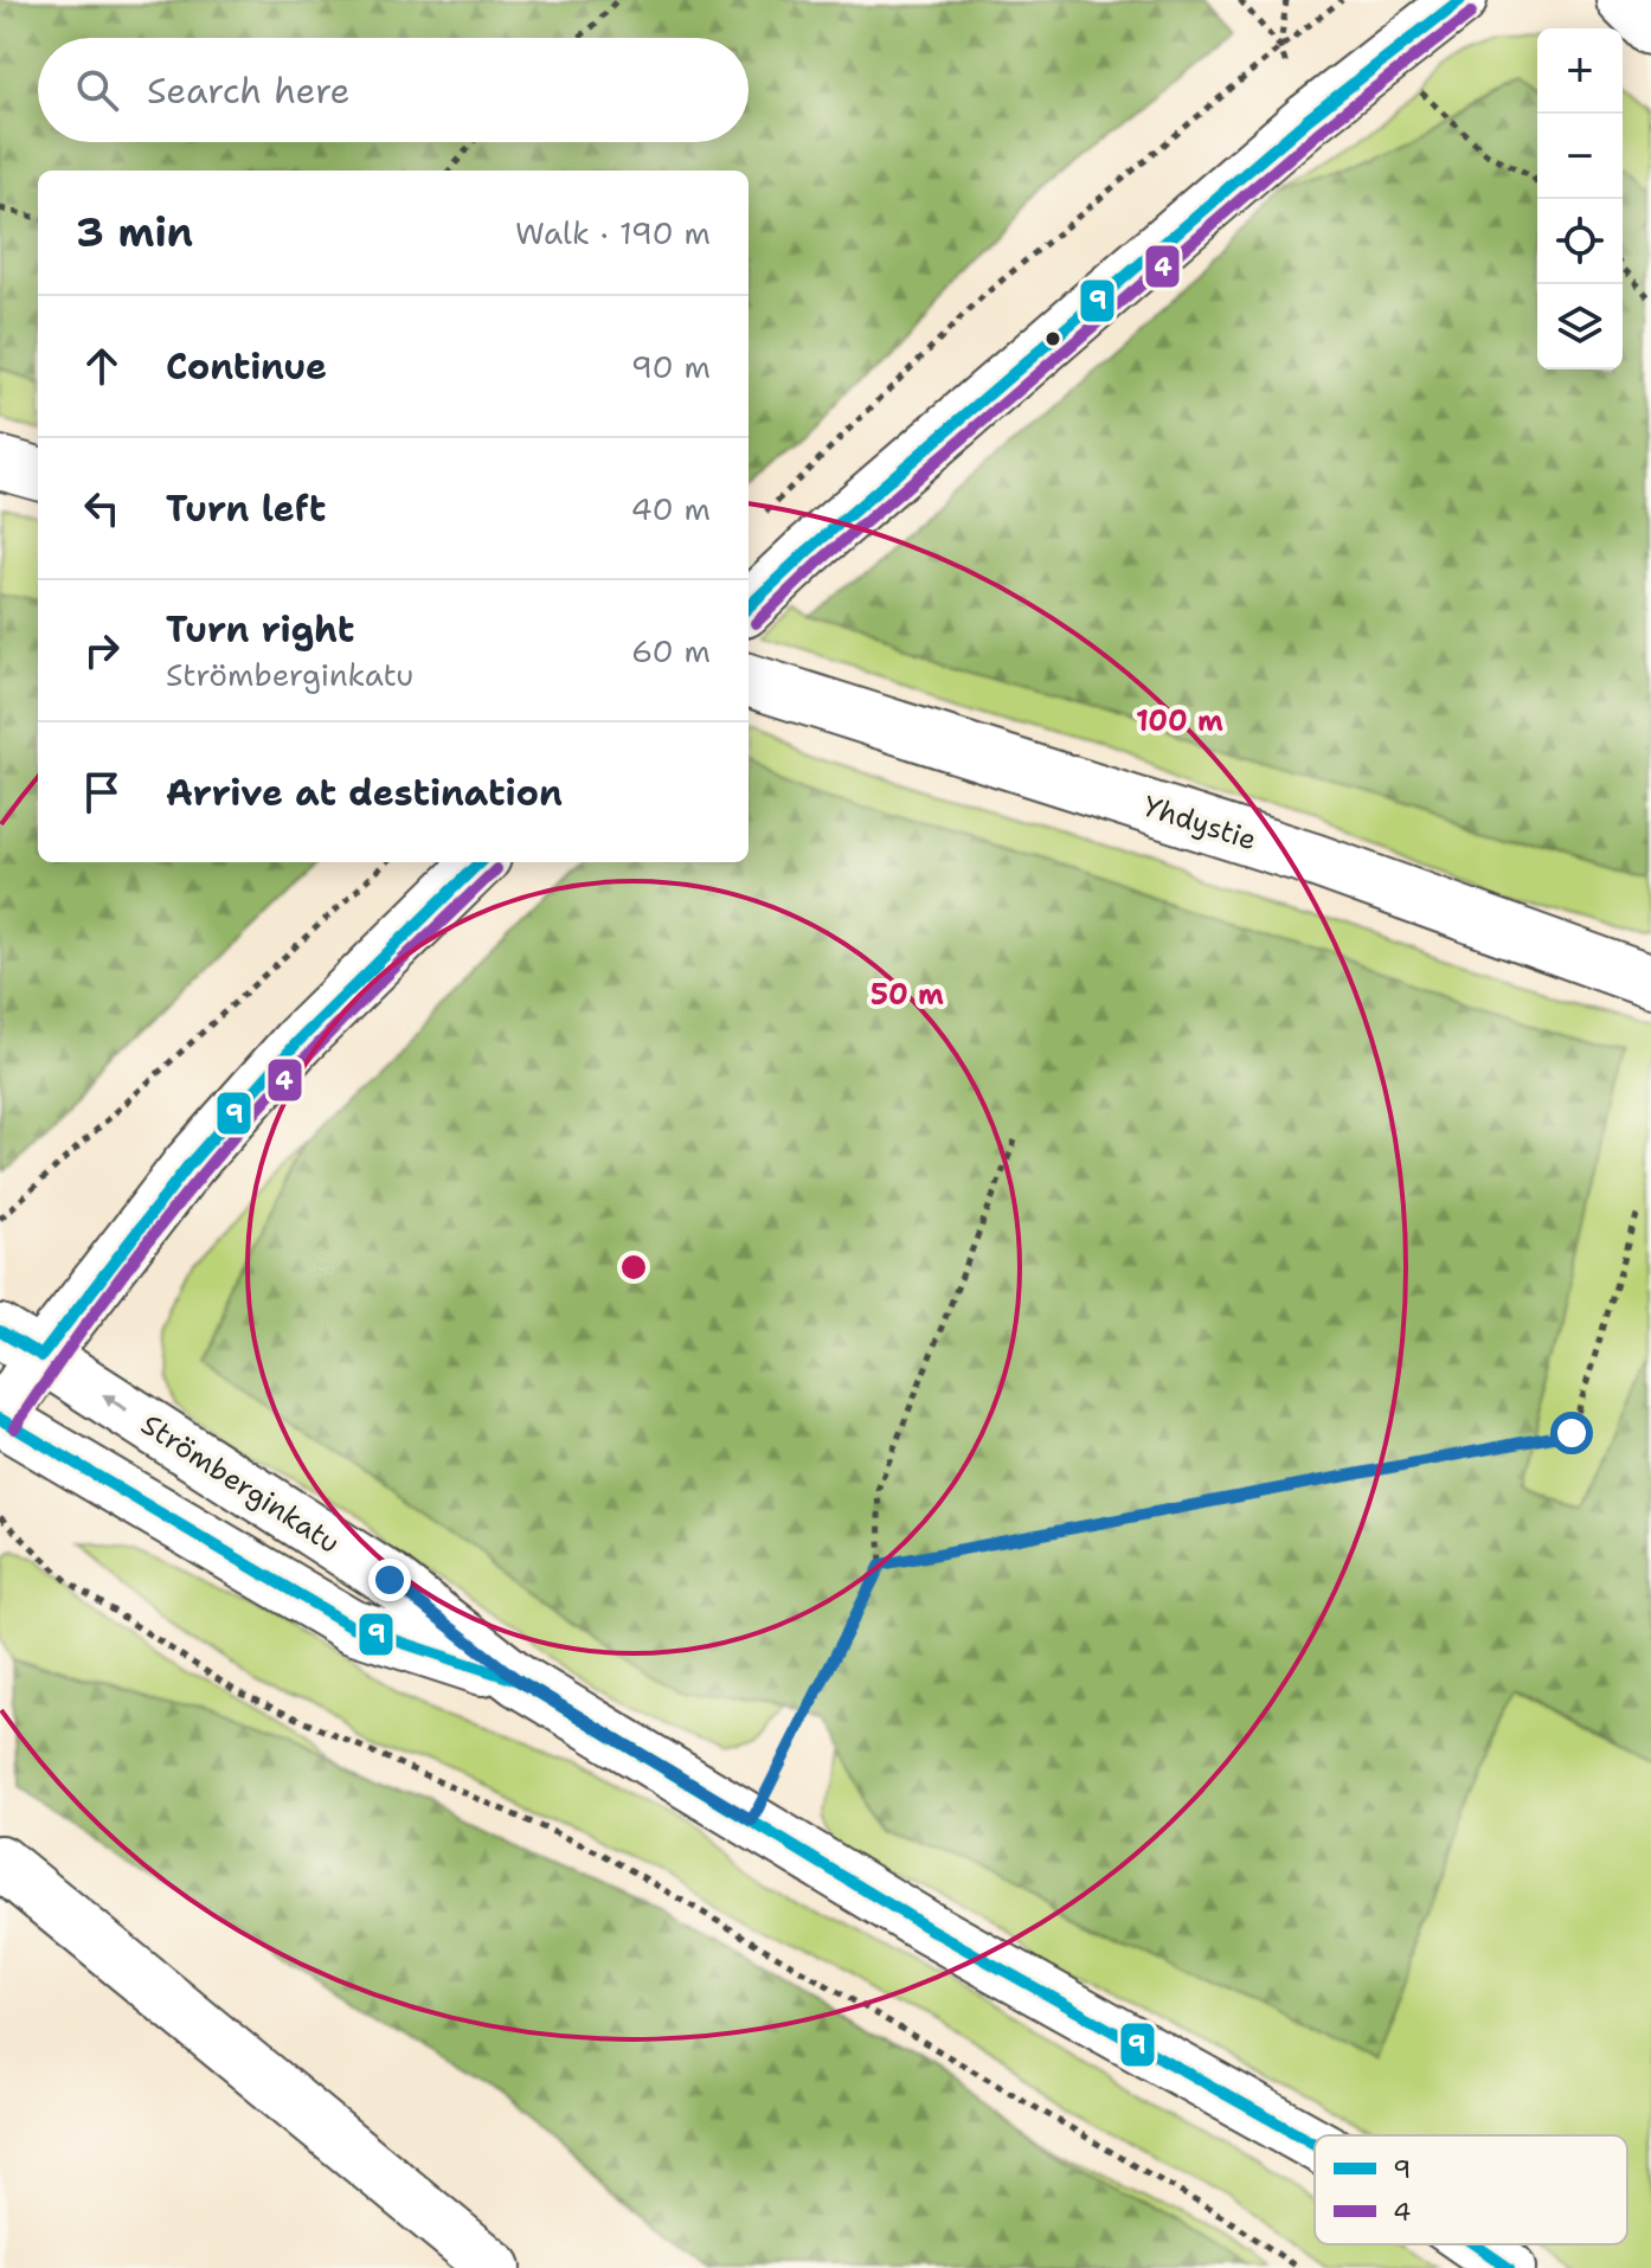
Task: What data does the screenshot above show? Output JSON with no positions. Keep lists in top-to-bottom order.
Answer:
{
  "streets": {
    "main road": ["Yhdystie", "Strömberginkatu"]
  },
  "lines": ["transit line 9", "transit line 4"],
  "legend": ["9", "4"],
  "page": {
    "map_buttons": ["+", "−"],
    "search": "Search here",
    "heading": ["3 min", "Walk · 190 m"],
    "list": [
      ["Continue", "90 m"],
      ["Turn left", "40 m"],
      ["Turn right", "Strömberginkatu", "60 m"],
      "Arrive at destination"
    ]
  },
  "rings": ["100 m", "50 m"]
}
